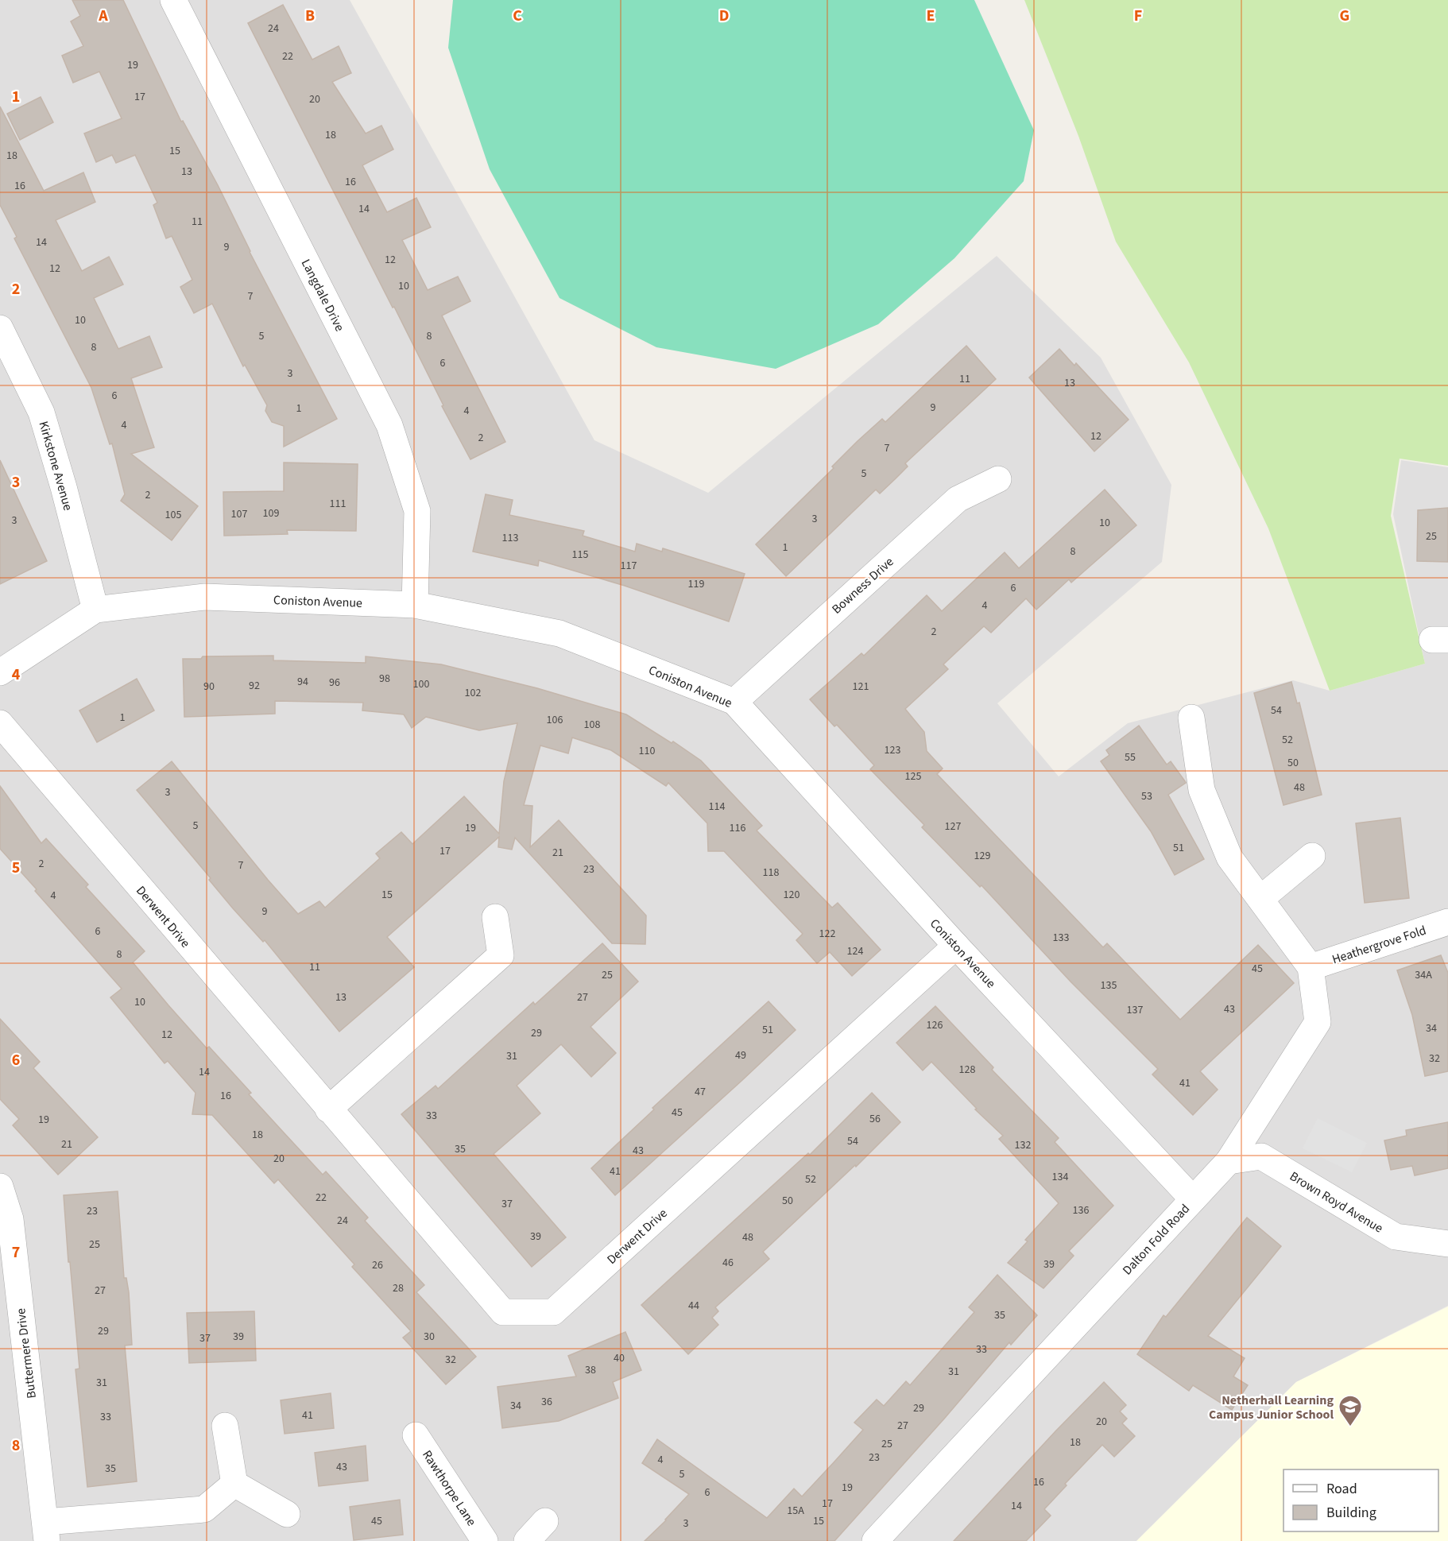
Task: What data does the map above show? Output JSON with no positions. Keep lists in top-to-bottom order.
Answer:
{
  "streets": {
    "street": [
      "Langdale Drive",
      "Kirkstone Avenue",
      "Bowness Drive",
      "Coniston Avenue",
      "Derwent Drive",
      "Heathergrove Fold",
      "Brown Royd Avenue",
      "Dalton Fold Road",
      "Buttermere Drive",
      "Rawthorpe Lane"
    ]
  },
  "crossings": [
    ["Langdale Drive", "Coniston Avenue"],
    ["Kirkstone Avenue", "Coniston Avenue"],
    ["Bowness Drive", "Coniston Avenue"],
    ["Coniston Avenue", "Derwent Drive"],
    ["Coniston Avenue", "Dalton Fold Road"],
    ["Heathergrove Fold", "Dalton Fold Road"],
    ["Brown Royd Avenue", "Dalton Fold Road"]
  ],
  "places": {
    "school or university": ["Netherhall Learning Campus Junior School"]
  },
  "house_numbers": [
    "24",
    "22",
    "19",
    "17",
    "20",
    "18",
    "15",
    "18",
    "13",
    "16",
    "16",
    "14",
    "11",
    "14",
    "9",
    "12",
    "12",
    "10",
    "7",
    "10",
    "5",
    "8",
    "8",
    "6",
    "3",
    "11",
    "13",
    "6",
    "9",
    "1",
    "4",
    "4",
    "12",
    "2",
    "7",
    "5",
    "2",
    "111",
    "109",
    "107",
    "105",
    "3",
    "3",
    "10",
    "25",
    "113",
    "1",
    "8",
    "115",
    "117",
    "119",
    "6",
    "4",
    "2",
    "98",
    "94",
    "96",
    "100",
    "92",
    "90",
    "121",
    "102",
    "54",
    "1",
    "106",
    "108",
    "52",
    "123",
    "110",
    "55",
    "50",
    "125",
    "48",
    "3",
    "53",
    "114",
    "5",
    "127",
    "19",
    "116",
    "51",
    "17",
    "21",
    "129",
    "2",
    "7",
    "23",
    "118",
    "15",
    "120",
    "4",
    "9",
    "6",
    "122",
    "133",
    "124",
    "8",
    "11",
    "45",
    "25",
    "34A",
    "135",
    "13",
    "27",
    "10",
    "43",
    "137",
    "126",
    "34",
    "51",
    "29",
    "12",
    "49",
    "31",
    "32",
    "128",
    "14",
    "41",
    "47",
    "16",
    "45",
    "33",
    "56",
    "19",
    "18",
    "54",
    "21",
    "132",
    "35",
    "43",
    "20",
    "41",
    "134",
    "52",
    "22",
    "50",
    "37",
    "136",
    "23",
    "24",
    "39",
    "48",
    "25",
    "46",
    "39",
    "26",
    "28",
    "27",
    "44",
    "35",
    "29",
    "39",
    "30",
    "37",
    "33",
    "40",
    "32",
    "38",
    "31",
    "31",
    "36",
    "34",
    "29",
    "41",
    "33",
    "20",
    "27",
    "18",
    "25",
    "23",
    "4",
    "43",
    "35",
    "5",
    "16",
    "19",
    "6",
    "17",
    "14",
    "15A",
    "45",
    "15",
    "3"
  ],
  "legend": ["Road", "Building"],
  "grid": {
    "columns": [
      "A",
      "B",
      "C",
      "D",
      "E",
      "F",
      "G"
    ],
    "rows": [
      "1",
      "2",
      "3",
      "4",
      "5",
      "6",
      "7",
      "8"
    ]
  }
}
